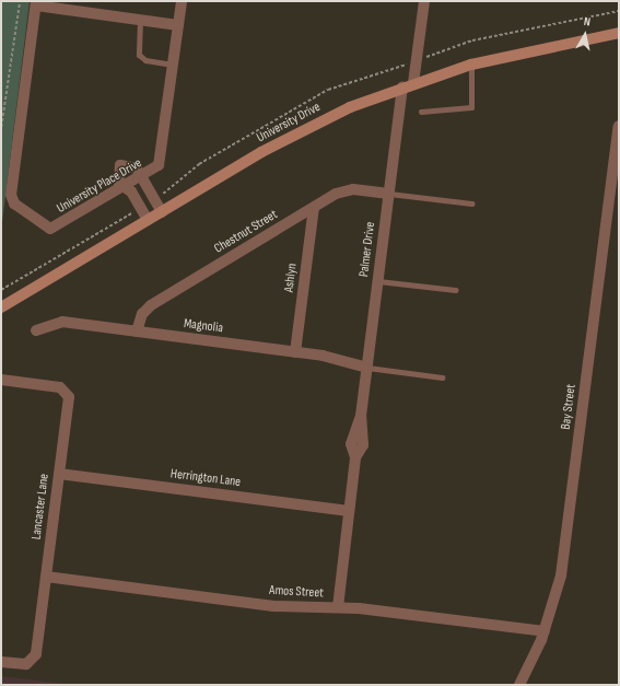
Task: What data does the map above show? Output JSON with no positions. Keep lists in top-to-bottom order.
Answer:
{
  "streets": {
    "main road": ["University Drive"],
    "street": [
      "University Place Drive",
      "Chestnut Street",
      "Palmer Drive",
      "Ashlyn",
      "Magnolia",
      "Bay Street",
      "Herrington Lane",
      "Lancaster Lane",
      "Amos Street"
    ]
  },
  "crossings": [
    ["University Drive", "Palmer Drive"],
    ["Chestnut Street", "Palmer Drive"],
    ["Chestnut Street", "Ashlyn"],
    ["Chestnut Street", "Magnolia"],
    ["Palmer Drive", "Magnolia"],
    ["Palmer Drive", "Herrington Lane"],
    ["Palmer Drive", "Amos Street"],
    ["Ashlyn", "Magnolia"],
    ["Bay Street", "Amos Street"],
    ["Herrington Lane", "Lancaster Lane"],
    ["Lancaster Lane", "Amos Street"]
  ],
  "north": "top"
}
